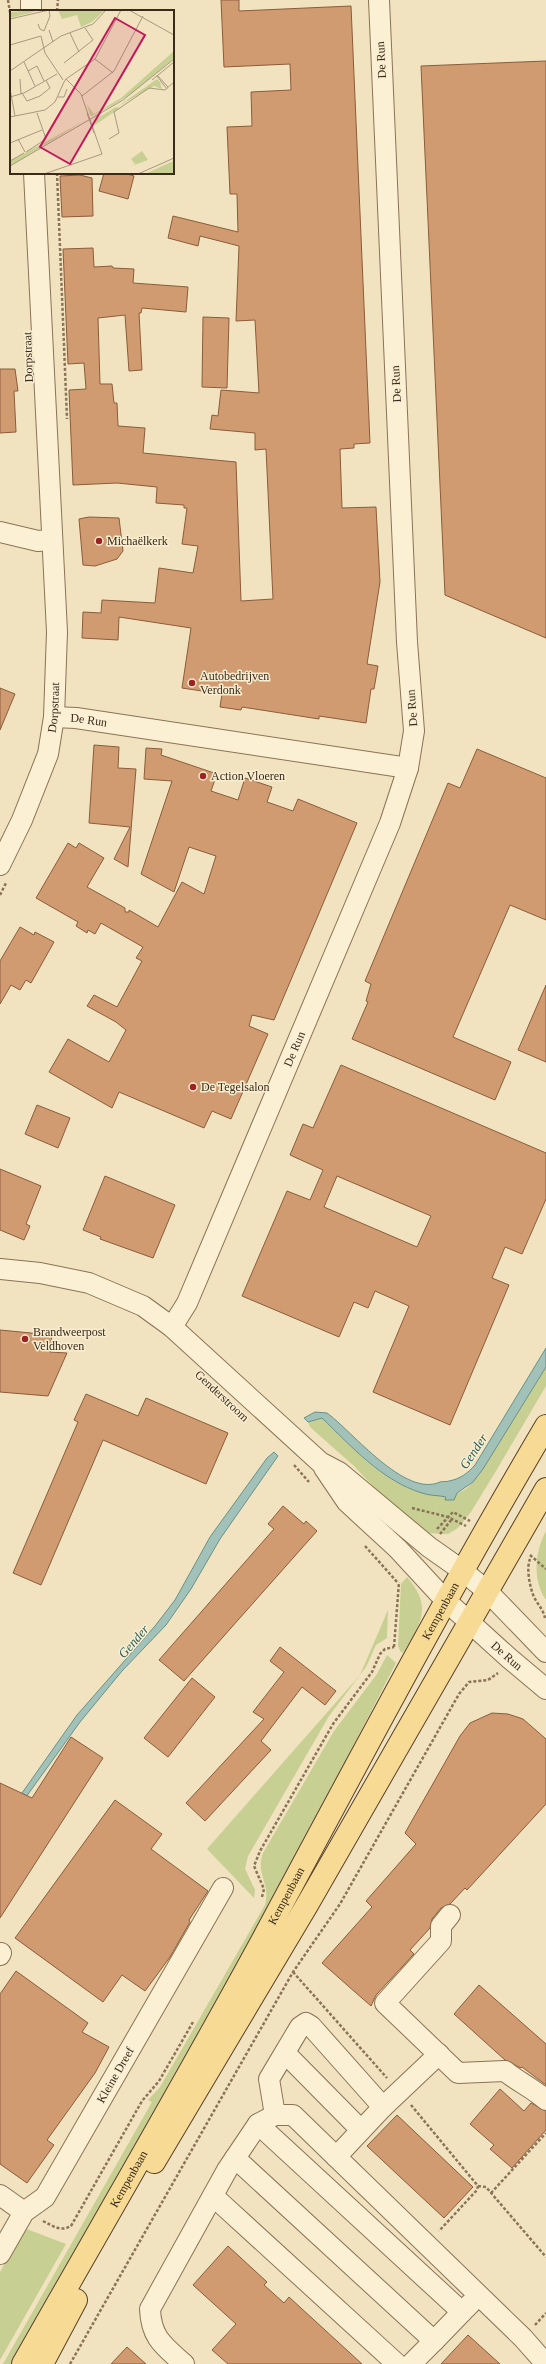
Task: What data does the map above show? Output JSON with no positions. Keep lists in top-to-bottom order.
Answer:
{
  "streets": {
    "main road": ["Kempenbaan"],
    "street": [
      "De Run",
      "Dorpstraat",
      "Genderstroom",
      "Kleine Dreef"
    ]
  },
  "crossings": [
    ["De Run", "Dorpstraat"],
    ["De Run", "Genderstroom"],
    ["De Run", "Kempenbaan"],
    ["Genderstroom", "Kempenbaan"]
  ],
  "water": ["Gender"],
  "places": [
    "Michaëlkerk",
    "Autobedrijven Verdonk",
    "Action Vloeren",
    "De Tegelsalon",
    "Brandweerpost Veldhoven"
  ]
}
